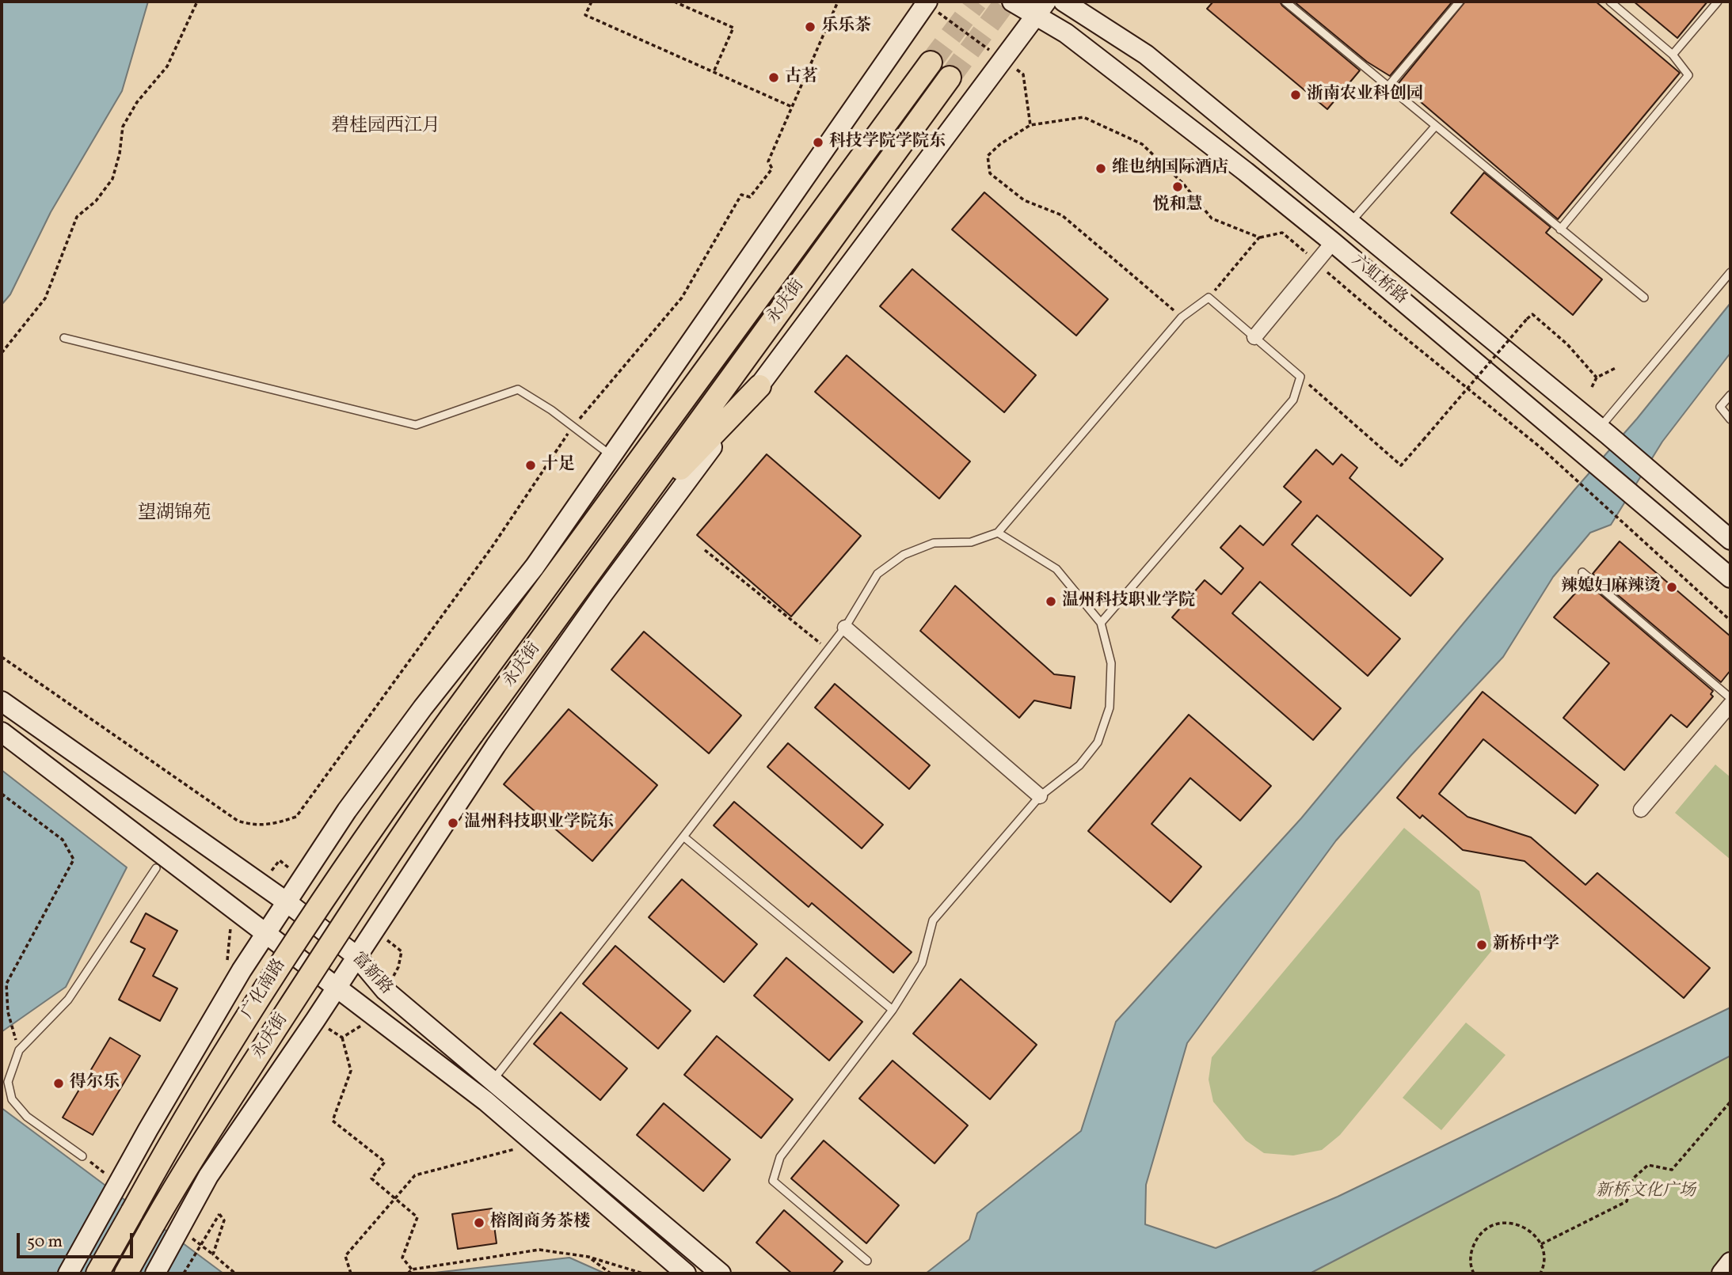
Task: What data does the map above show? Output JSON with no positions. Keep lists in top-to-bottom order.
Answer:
{
  "streets": {
    "main road": [
      "六虹桥路",
      "永庆街",
      "富新路",
      "广化南路"
    ]
  },
  "crossings": [
    ["永庆街", "广化南路"]
  ],
  "districts": ["碧桂园西江月", "望湖锦苑"],
  "parks": ["新桥文化广场"],
  "places": [
    "乐乐茶",
    "古茗",
    "浙南农业科创园",
    "科技学院学院东",
    "维也纳国际酒店",
    "悦和慧",
    "十足",
    "辣媳妇麻辣烫",
    "温州科技职业学院",
    "温州科技职业学院东",
    "新桥中学",
    "得尔乐",
    "榕阁商务茶楼"
  ],
  "scale_bar": "50 m"
}
